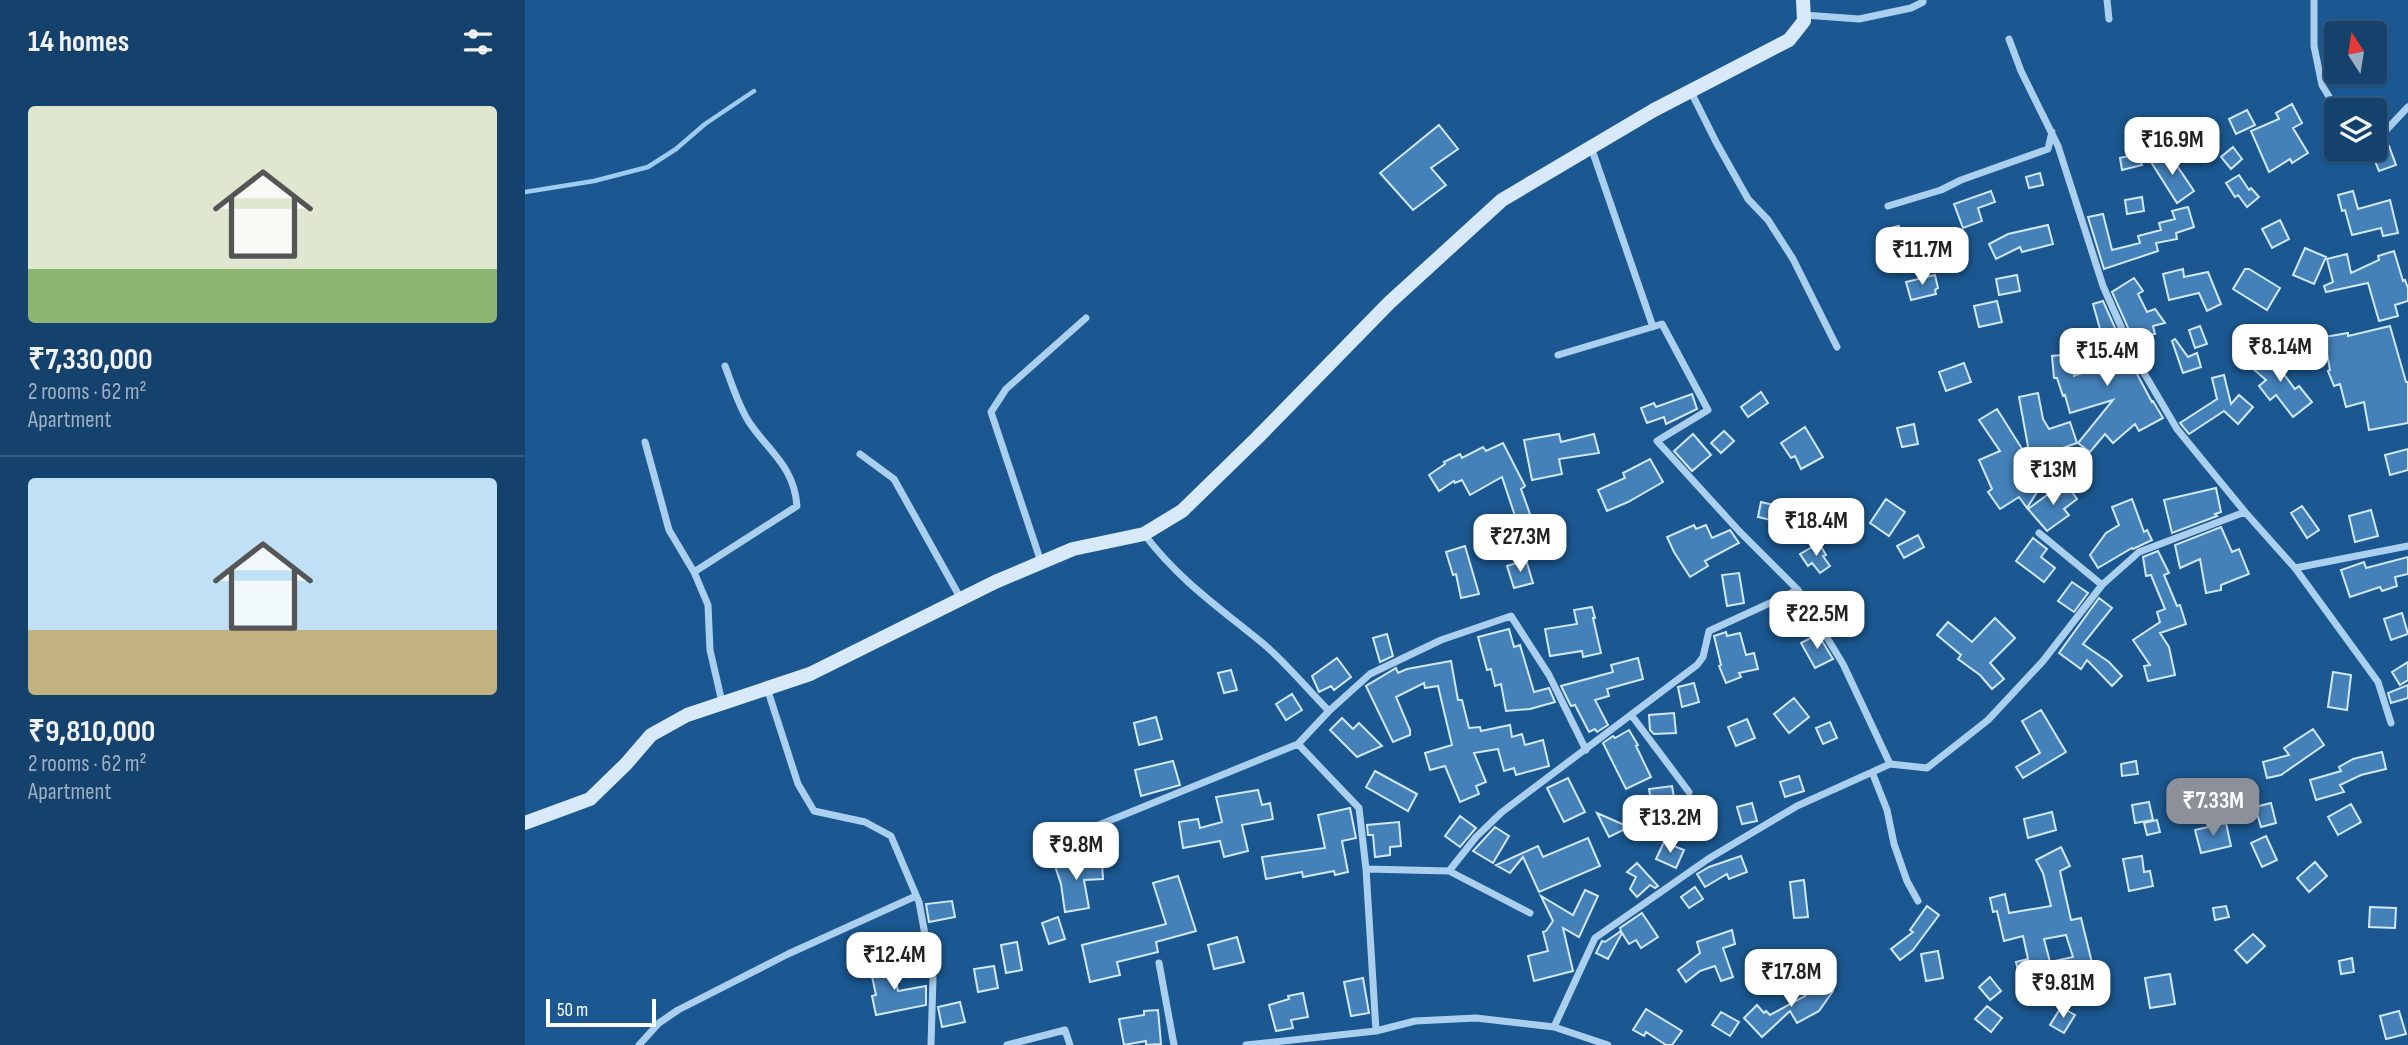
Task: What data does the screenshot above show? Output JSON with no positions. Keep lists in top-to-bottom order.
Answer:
{
  "scale_bar": "50 m",
  "north": "top",
  "page": {
    "heading": "14 homes",
    "list": [
      {
        "name": "₹7,330,000",
        "note": "2 rooms · 62 m² · Apartment"
      },
      {
        "name": "₹9,810,000",
        "note": "2 rooms · 62 m² · Apartment"
      }
    ],
    "price": [
      "₹16.9M",
      "₹11.7M",
      "₹8.14M",
      "₹15.4M",
      "₹13M",
      "₹18.4M",
      "₹27.3M",
      "₹22.5M",
      "₹7.33M",
      "₹13.2M",
      "₹9.8M",
      "₹12.4M",
      "₹17.8M",
      "₹9.81M"
    ],
    "scale": "50 m"
  }
}
